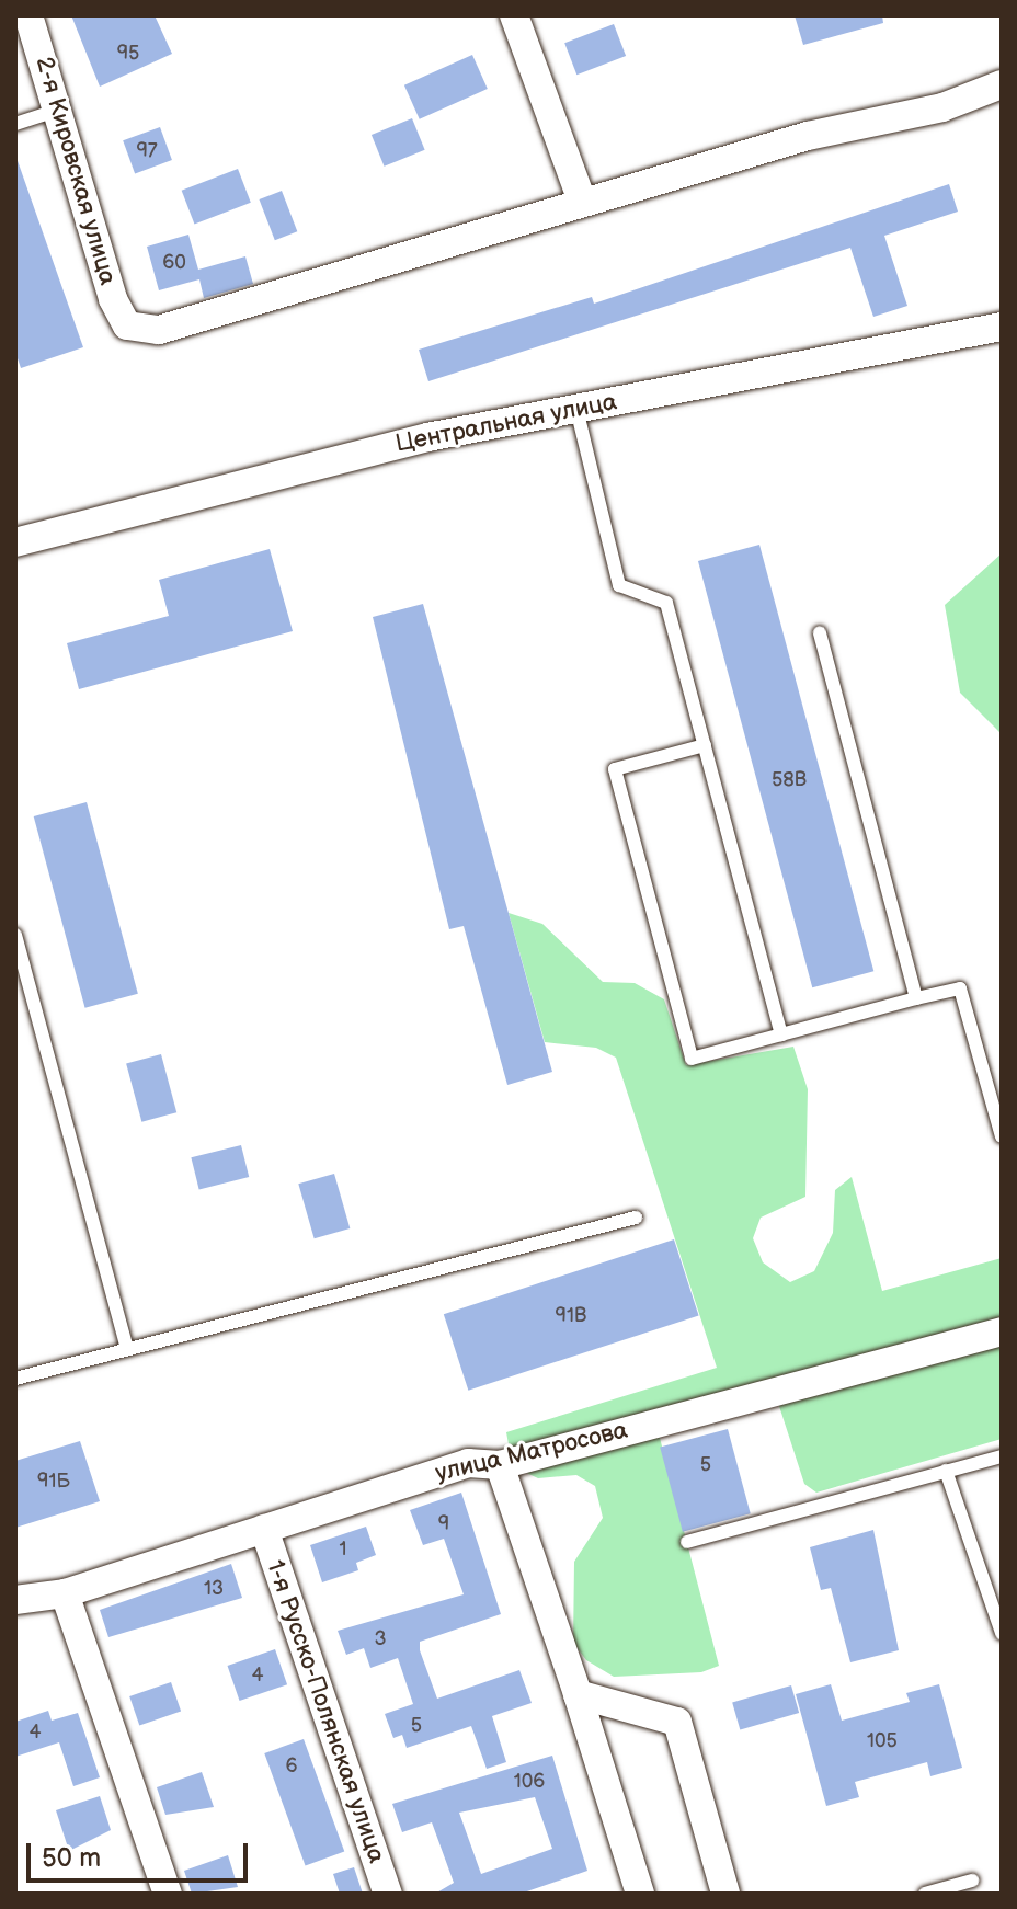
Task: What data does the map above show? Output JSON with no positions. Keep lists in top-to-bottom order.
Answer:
{
  "streets": {
    "street": [
      "2-я Кировская улица",
      "Центральная улица",
      "улица Матросова",
      "1-я Русско-Полянская улица"
    ]
  },
  "crossings": [
    ["улица Матросова", "1-я Русско-Полянская улица"]
  ],
  "house_numbers": [
    "95",
    "97",
    "60",
    "58В",
    "91В",
    "5",
    "91Б",
    "9",
    "1",
    "13",
    "3",
    "4",
    "5",
    "4",
    "105",
    "6",
    "106"
  ],
  "scale_bar": "50 m"
}
